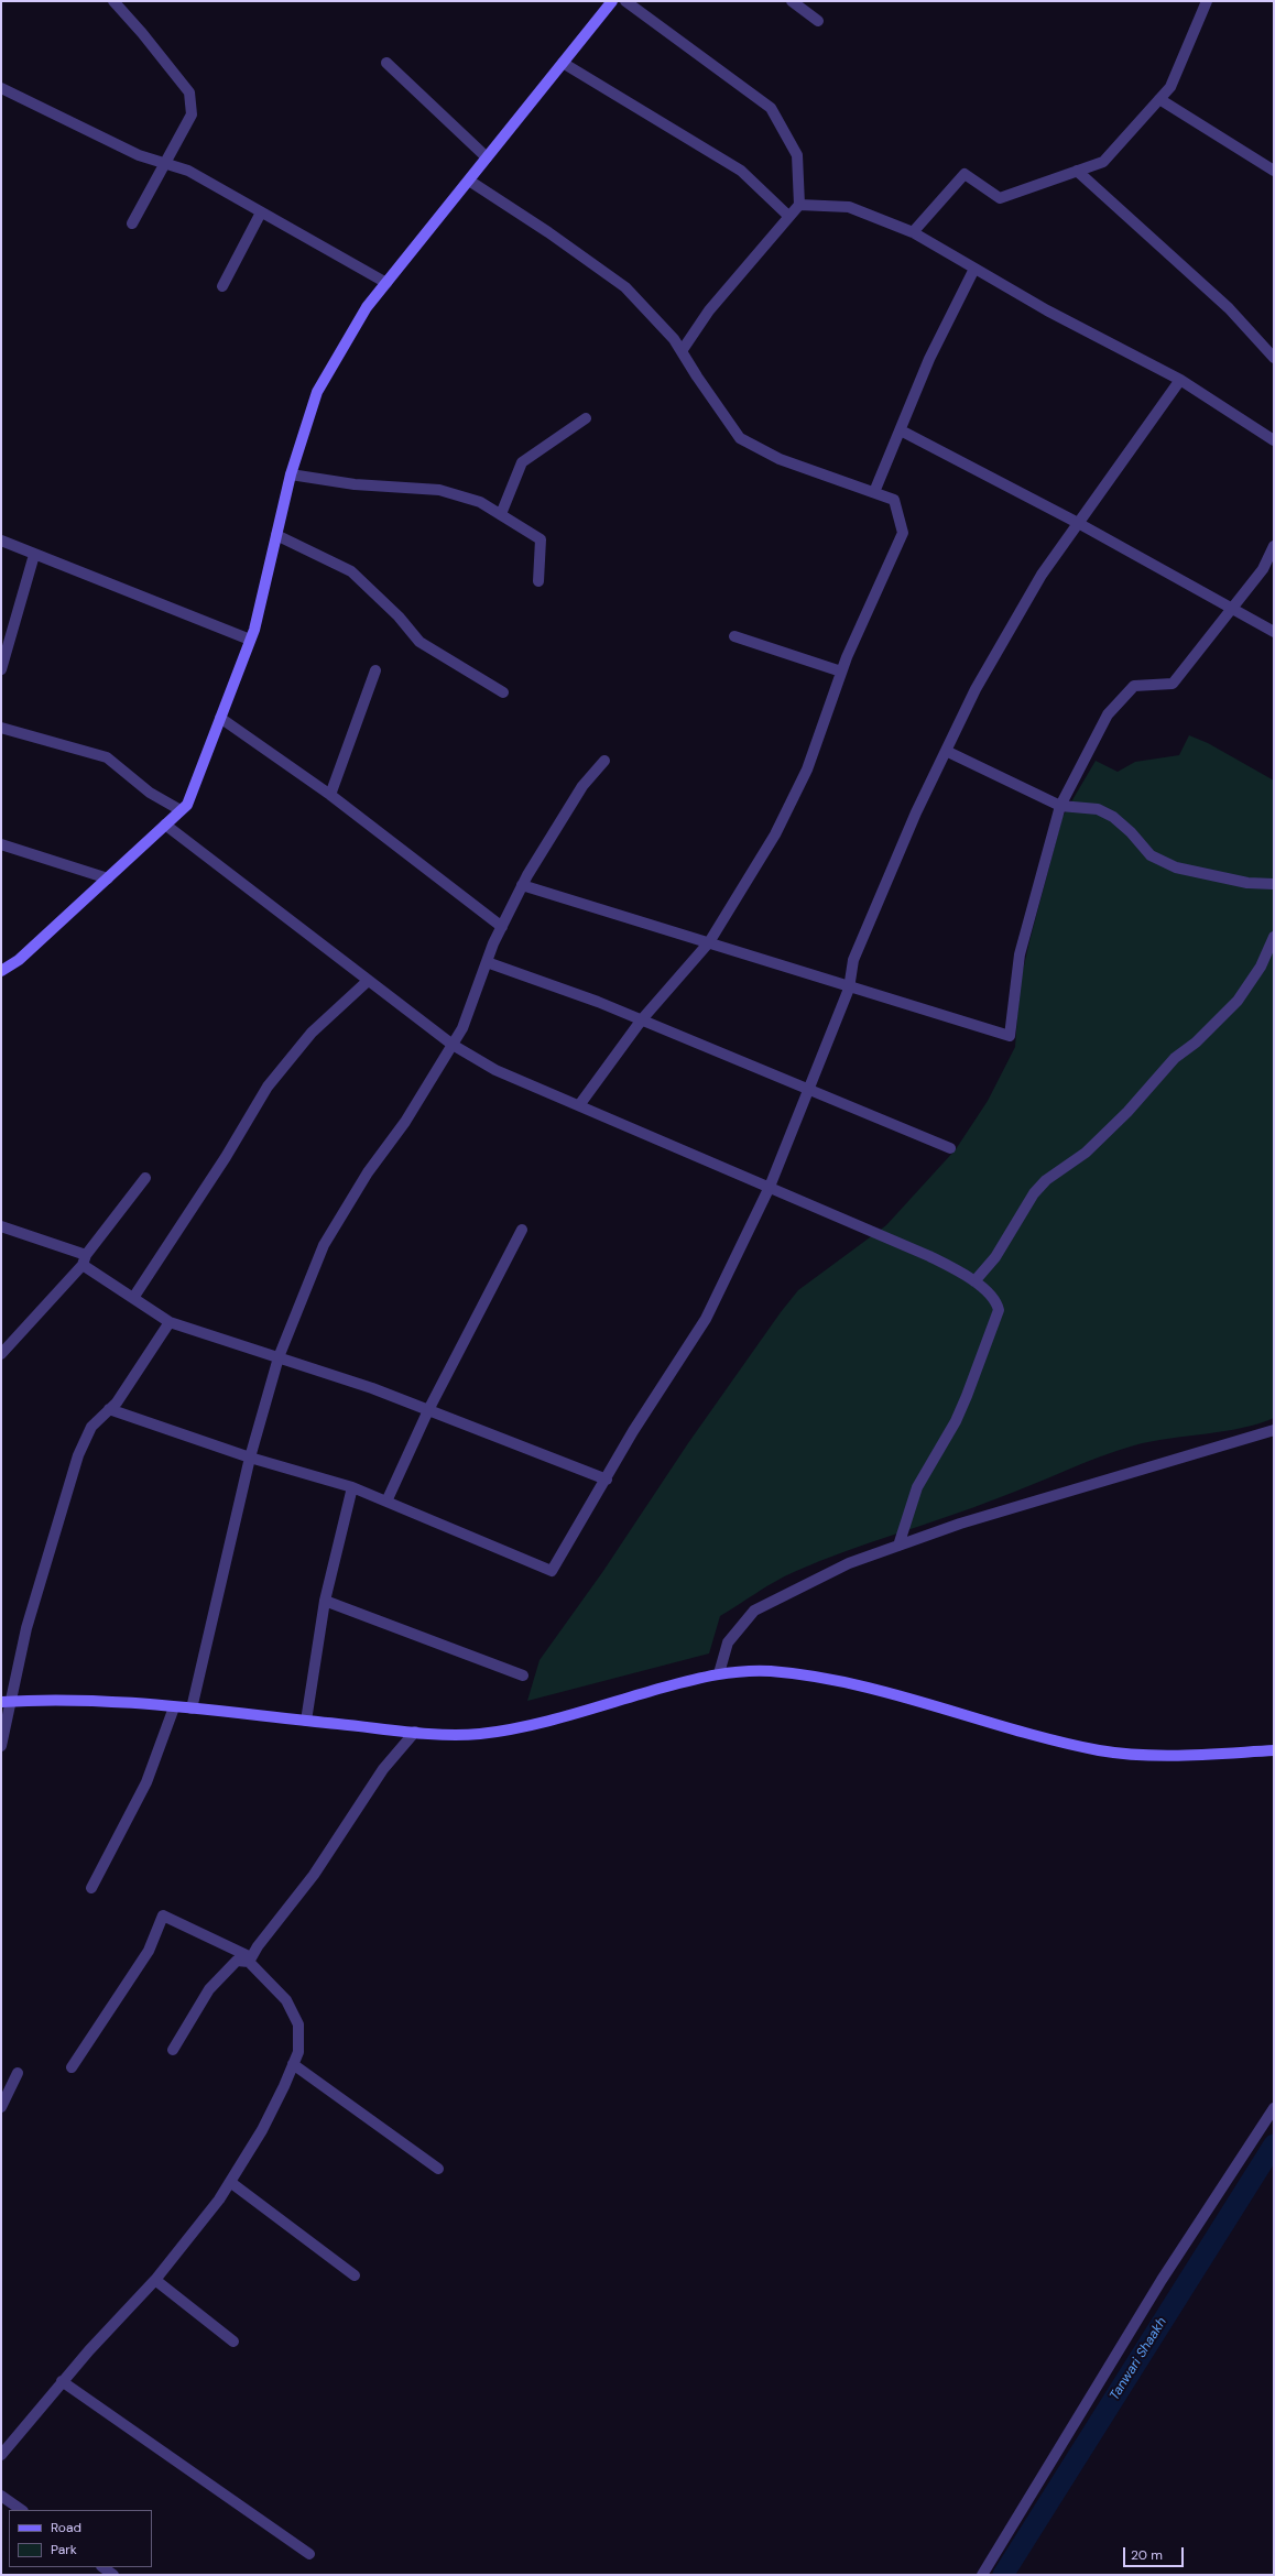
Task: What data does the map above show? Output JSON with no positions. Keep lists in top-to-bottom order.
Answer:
{
  "water": ["Tanwari Shaakh"],
  "legend": ["Road", "Park"],
  "scale_bar": "20 m"
}
